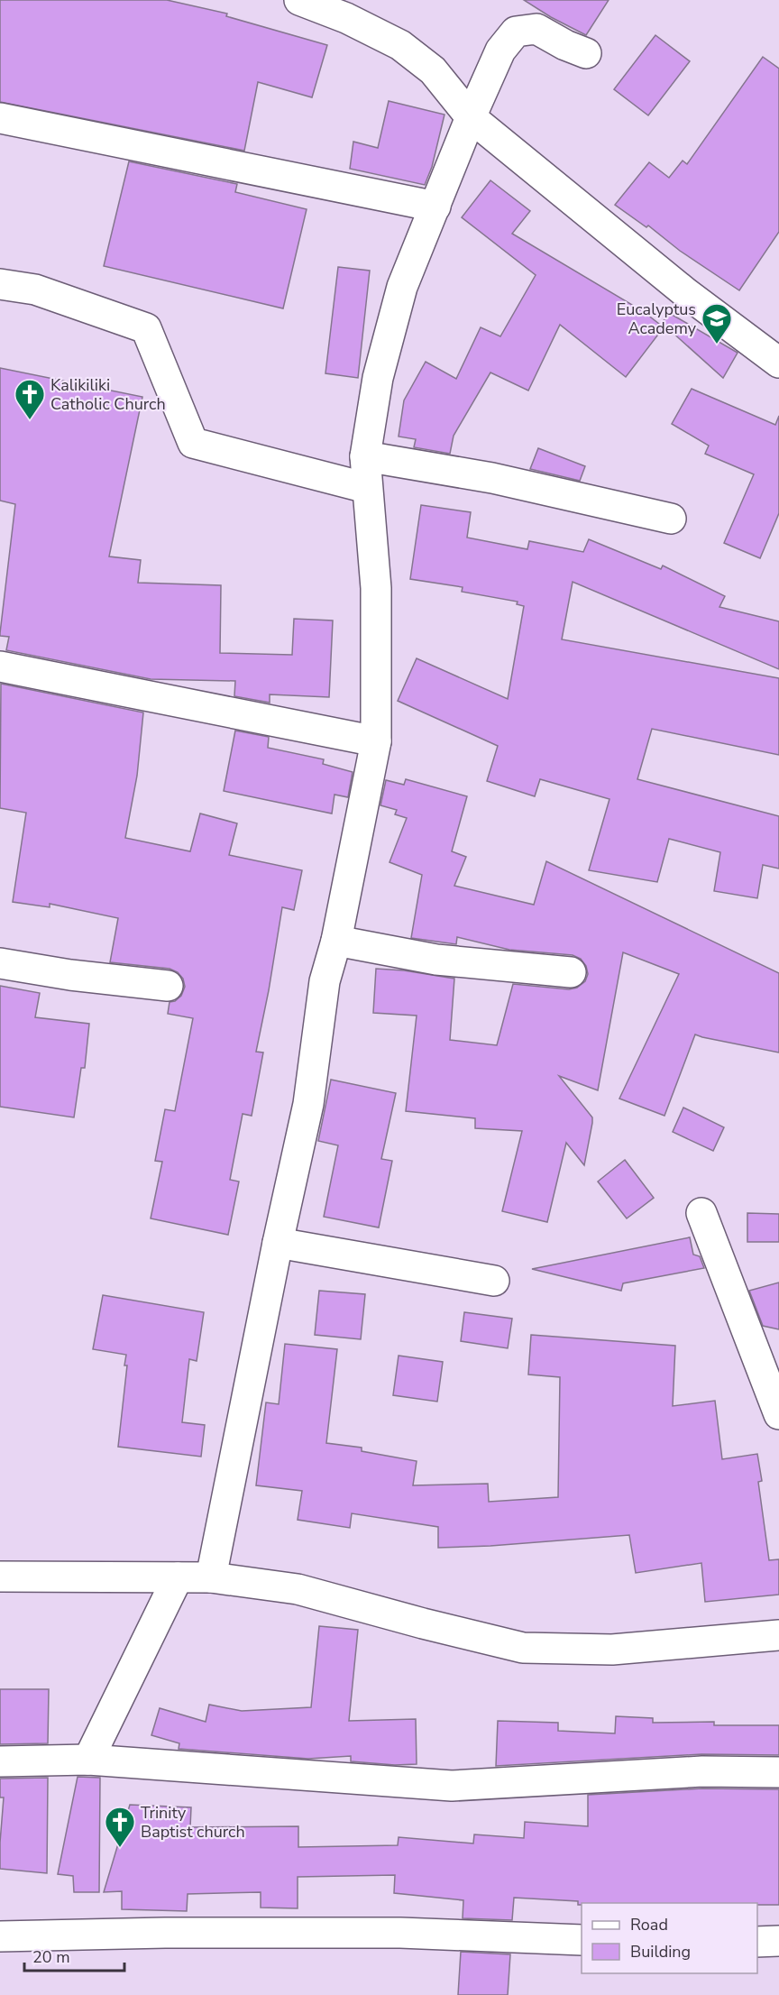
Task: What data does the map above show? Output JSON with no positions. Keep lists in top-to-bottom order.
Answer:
{
  "places": {
    "school or university": ["Eucalyptus Academy"],
    "church": ["Kalikiliki Catholic Church", "Trinity Baptist church"]
  },
  "legend": ["Road", "Building"],
  "scale_bar": "20 m"
}
